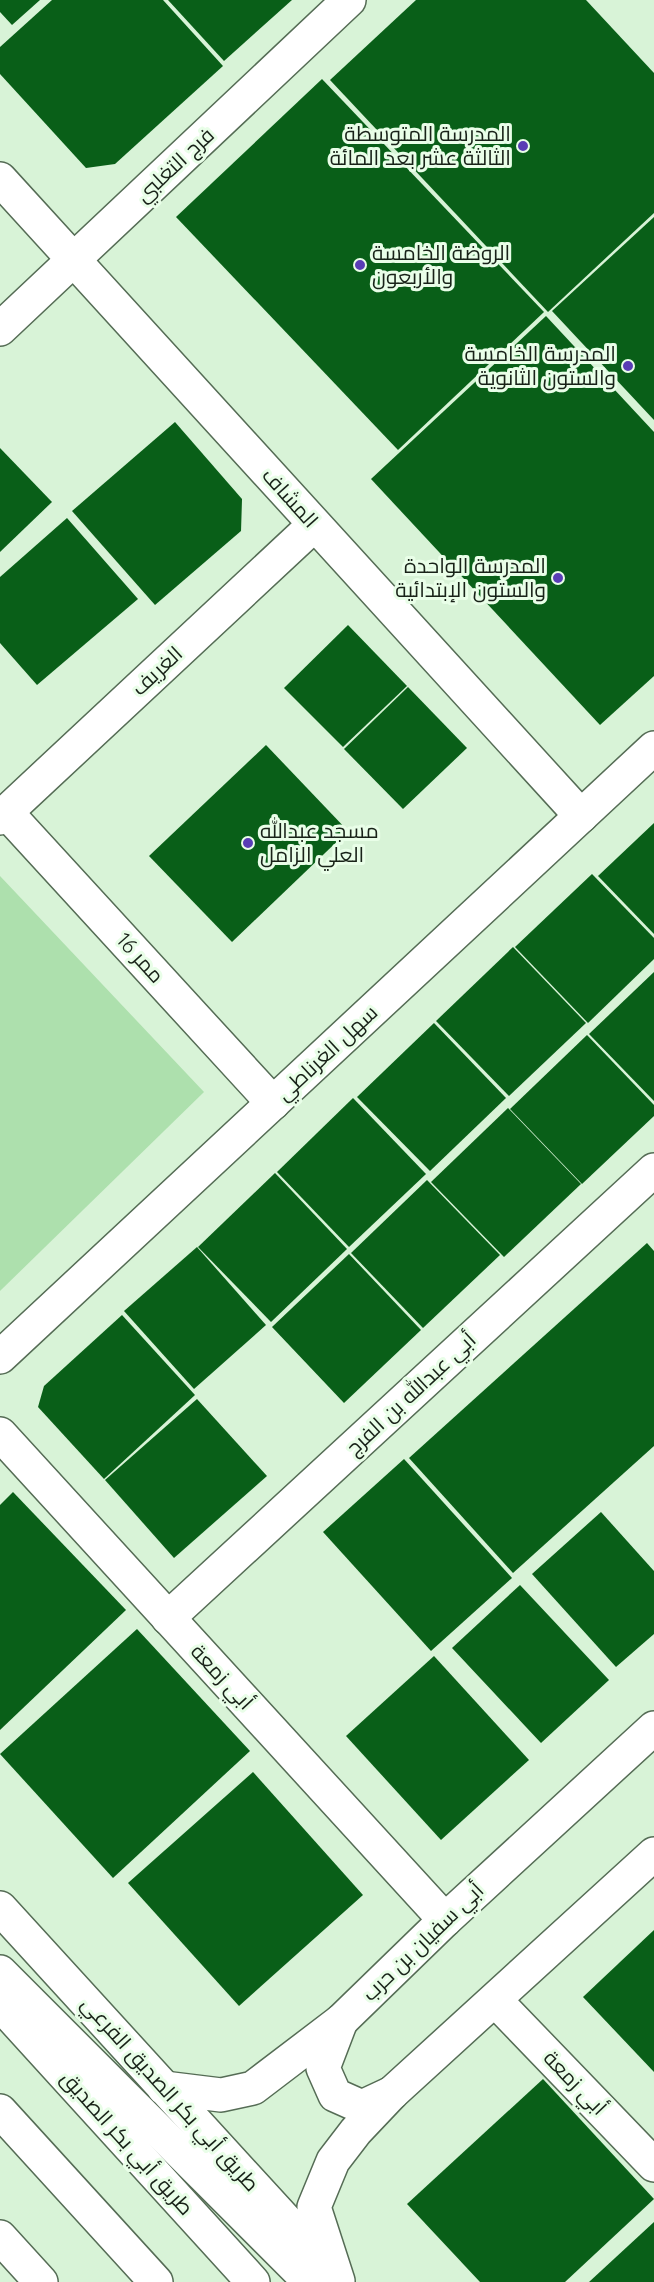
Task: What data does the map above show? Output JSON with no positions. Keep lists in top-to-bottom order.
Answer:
{
  "streets": {
    "street": [
      "فرج التغلبي",
      "المشاف",
      "الغريف",
      "ممر 16",
      "سهل الغرناطي",
      "أبي عبدالله بن الفرج",
      "أبي زمعة",
      "أبي سفيان بن حرب",
      "طريق أبي بكر الصديق الفرعي",
      "طريق أبي بكر الصديق"
    ]
  },
  "crossings": [
    ["فرج التغلبي", "المشاف"],
    ["المشاف", "الغريف"],
    ["المشاف", "سهل الغرناطي"],
    ["الغريف", "ممر 16"],
    ["ممر 16", "سهل الغرناطي"],
    ["أبي عبدالله بن الفرج", "أبي زمعة"],
    ["أبي زمعة", "أبي سفيان بن حرب"],
    ["أبي سفيان بن حرب", "طريق أبي بكر الصديق الفرعي"]
  ],
  "places": [
    "المدرسة المتوسطة الثالثة عشر بعد المائة",
    "الروضة الخامسة والأربعون",
    "المدرسة الخامسة والستون الثانوية",
    "المدرسة الواحدة والستون الإبتدائية",
    "مسجد عبدالله العلي الزامل"
  ]
}
